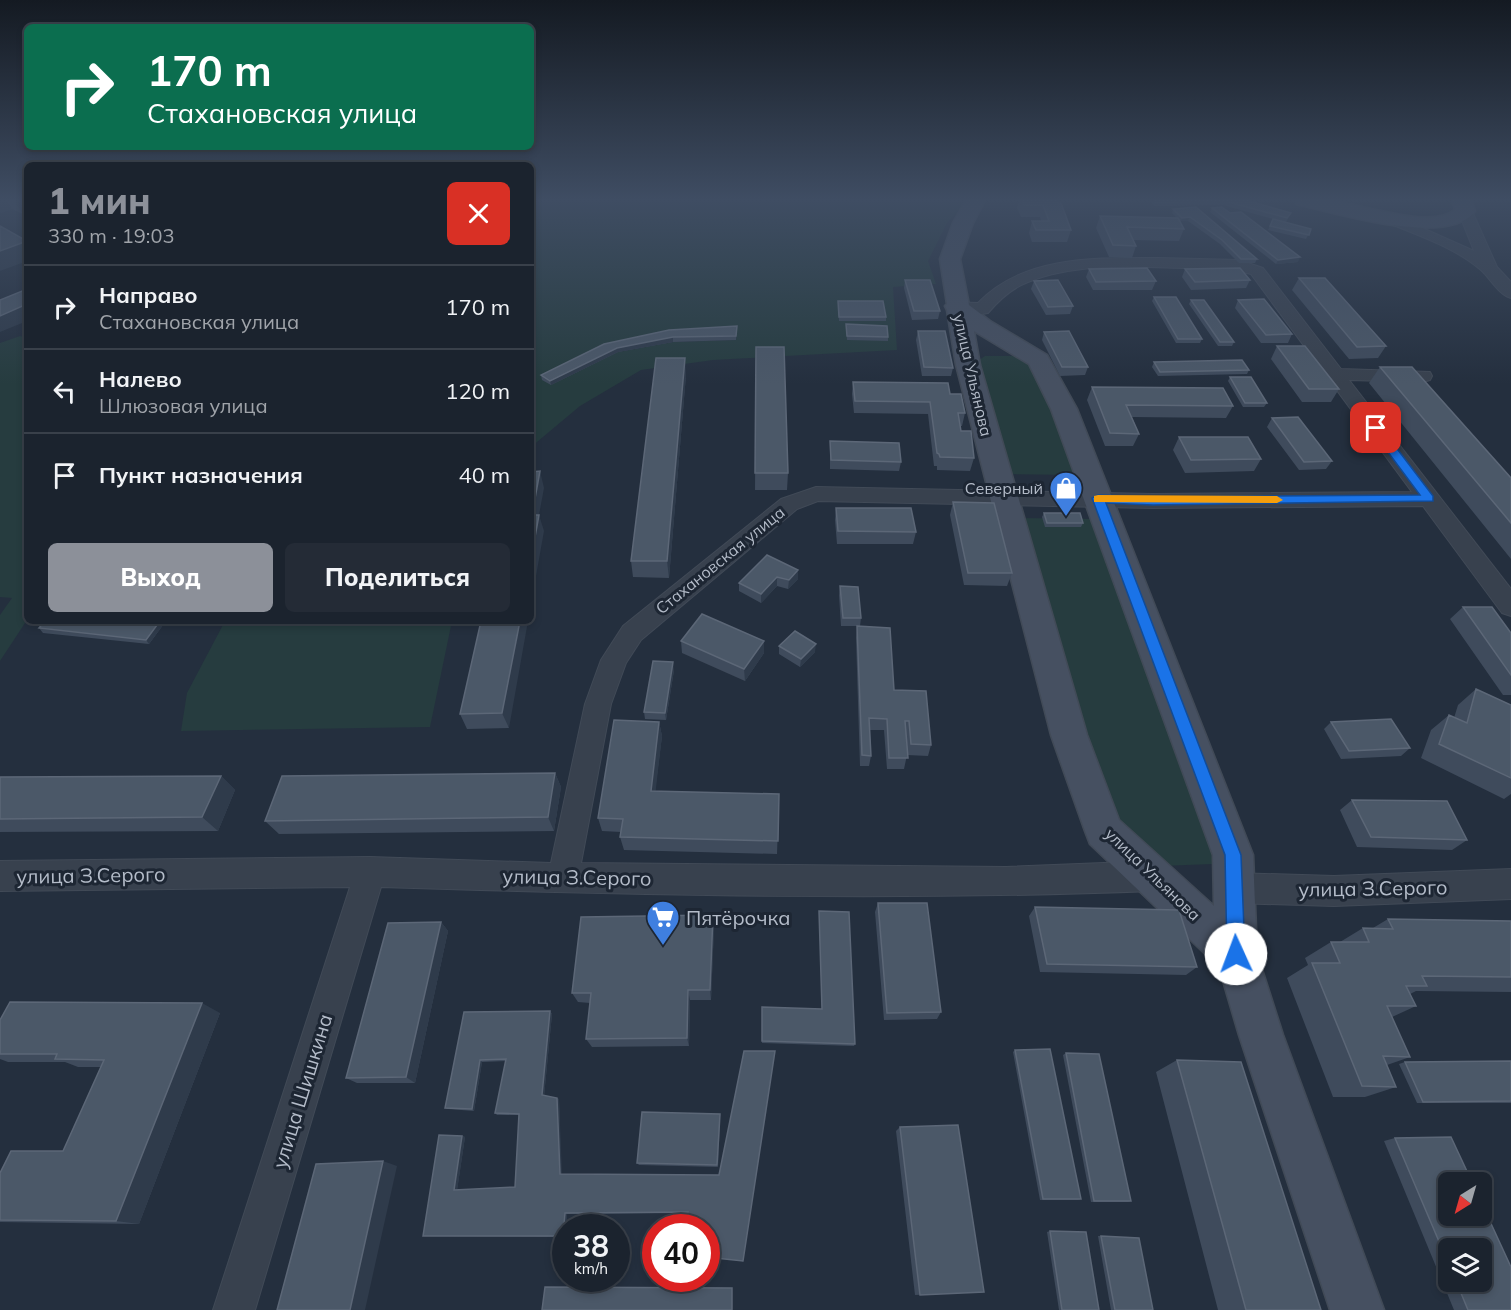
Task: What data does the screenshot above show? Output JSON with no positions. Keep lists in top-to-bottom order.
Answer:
{
  "streets": {
    "street": [
      "улица Ульянова",
      "Стахановская улица",
      "улица З.Серого",
      "улица Шишкина"
    ]
  },
  "crossings": [
    ["улица Ульянова", "Стахановская улица"],
    ["улица Ульянова", "улица З.Серого"],
    ["Стахановская улица", "улица З.Серого"],
    ["улица З.Серого", "улица Шишкина"]
  ],
  "places": {
    "shop": ["Северный"],
    "supermarket": ["Пятёрочка"]
  },
  "north": "bottom left",
  "page": {
    "turn": ["170 m", "Стахановская улица"],
    "heading": ["1 мин", "330 m · 19:03"],
    "list": [
      {
        "name": "Направо",
        "note": "Стахановская улица",
        "value": "170 m"
      },
      {
        "name": "Налево",
        "note": "Шлюзовая улица",
        "value": "120 m"
      },
      {
        "name": "Пункт назначения",
        "value": "40 m"
      }
    ],
    "buttons": ["Выход", "Поделиться"],
    "speed": "38 km/h",
    "limit": "40"
  }
}
